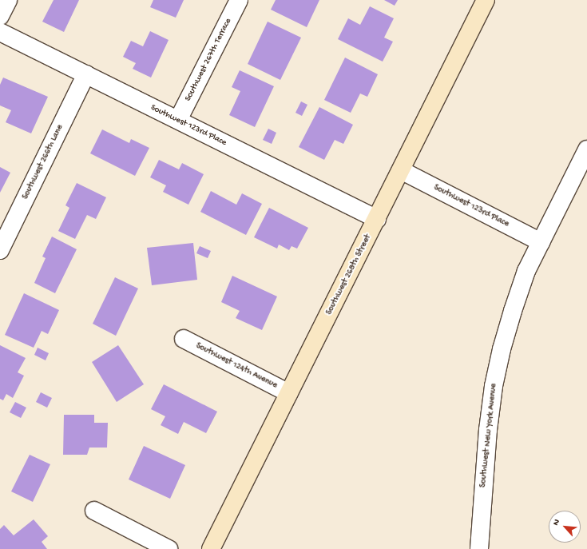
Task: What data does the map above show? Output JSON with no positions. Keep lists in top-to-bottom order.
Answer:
{
  "streets": {
    "main road": ["Southwest 268th Street"],
    "street": [
      "Southwest 267th Terrace",
      "Southwest 123rd Place",
      "Southwest 266th Lane",
      "Southwest 124th Avenue",
      "Southwest New York Avenue"
    ]
  },
  "crossings": [
    ["Southwest 267th Terrace", "Southwest 123rd Place"],
    ["Southwest 123rd Place", "Southwest 266th Lane"],
    ["Southwest 123rd Place", "Southwest 268th Street"],
    ["Southwest 123rd Place", "Southwest New York Avenue"],
    ["Southwest 268th Street", "Southwest 124th Avenue"]
  ],
  "north": "top left"
}
